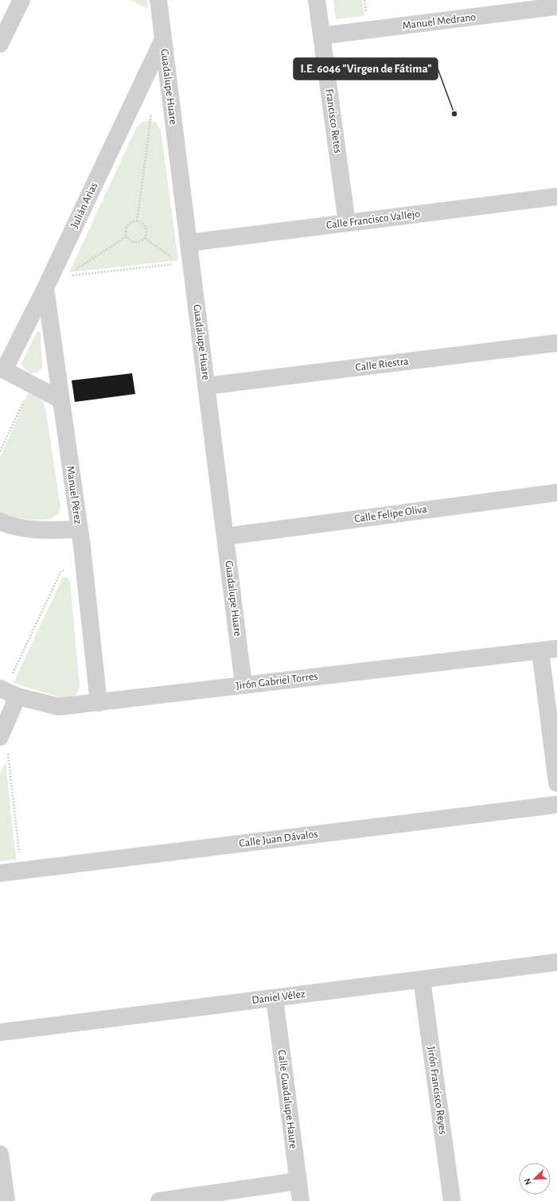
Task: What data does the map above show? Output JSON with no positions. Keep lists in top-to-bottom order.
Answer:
{
  "streets": {
    "street": [
      "Manuel Medrano",
      "Guadalupe Huare",
      "Francisco Retes",
      "Julián Arias",
      "Calle Francisco Vallejo",
      "Calle Riestra",
      "Manuel Pérez",
      "Calle Felipe Oliva",
      "Jirón Gabriel Torres",
      "Calle Juan Dávalos",
      "Daniel Vélez",
      "Jirón Francisco Reyes",
      "Calle Guadalupe Haure"
    ]
  },
  "crossings": [
    ["Manuel Medrano", "Francisco Retes"],
    ["Guadalupe Huare", "Julián Arias"],
    ["Guadalupe Huare", "Calle Francisco Vallejo"],
    ["Guadalupe Huare", "Calle Riestra"],
    ["Guadalupe Huare", "Calle Felipe Oliva"],
    ["Guadalupe Huare", "Jirón Gabriel Torres"],
    ["Francisco Retes", "Calle Francisco Vallejo"],
    ["Julián Arias", "Manuel Pérez"],
    ["Manuel Pérez", "Jirón Gabriel Torres"],
    ["Daniel Vélez", "Jirón Francisco Reyes"],
    ["Daniel Vélez", "Calle Guadalupe Haure"]
  ],
  "places": ["I.E. 6046 \"Virgen de Fátima\""],
  "north": "bottom left"
}
